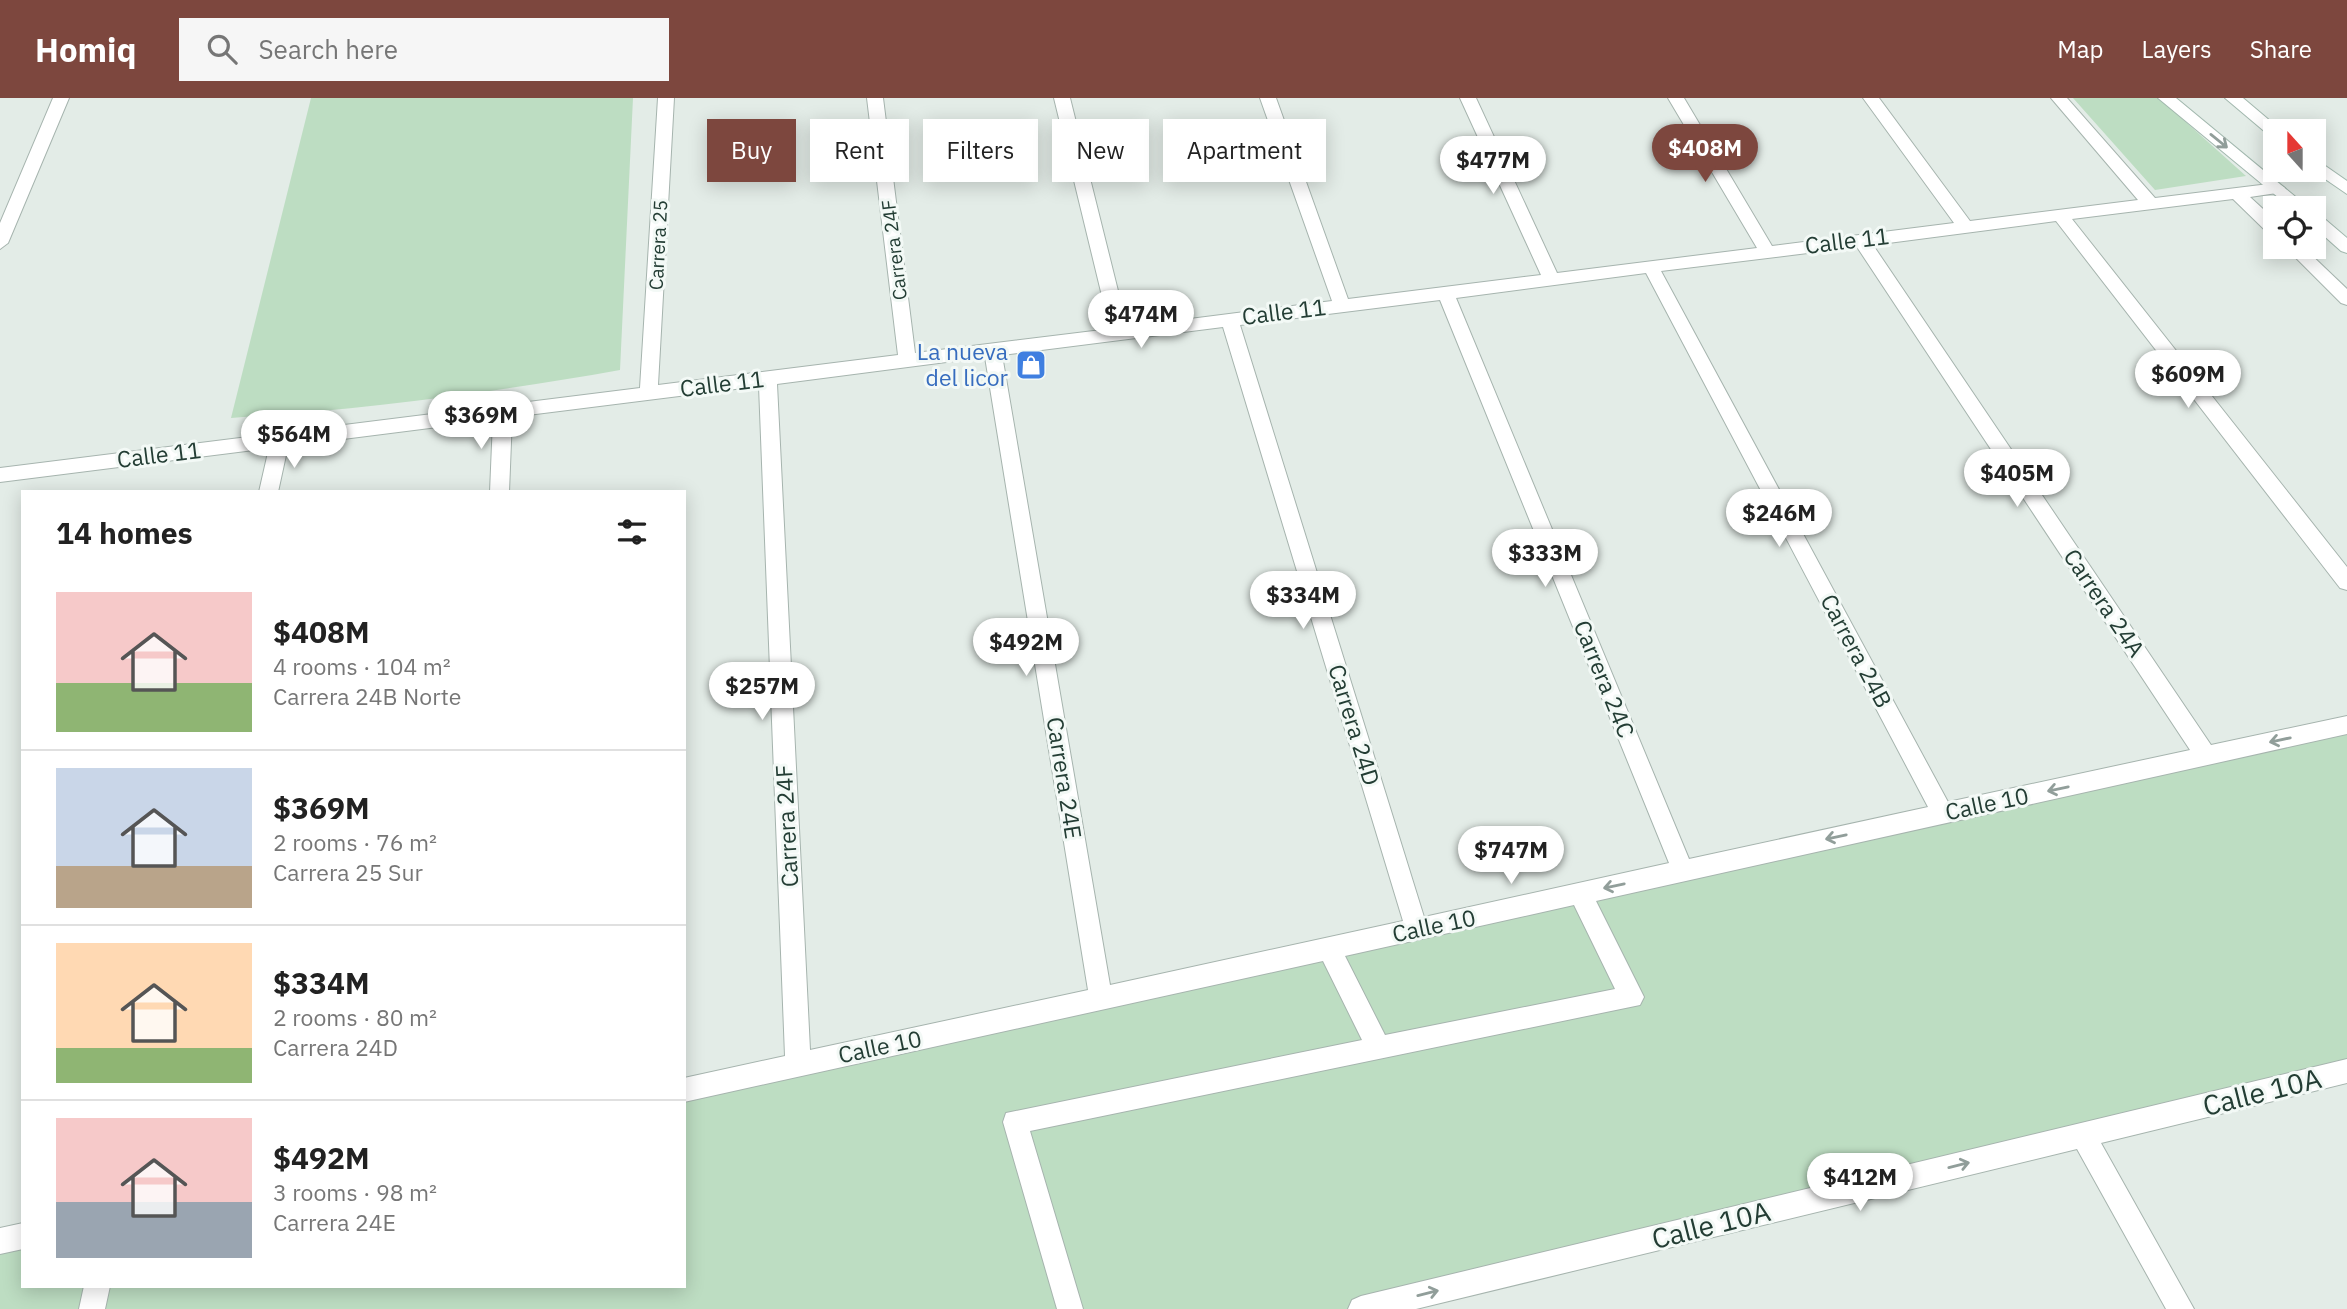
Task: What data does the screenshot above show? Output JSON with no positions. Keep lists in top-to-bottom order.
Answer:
{
  "streets": {
    "street": [
      "Calle 11",
      "Carrera 25",
      "Carrera 24F",
      "Carrera 24A",
      "Carrera 24B",
      "Carrera 24C",
      "Carrera 24D",
      "Carrera 24E",
      "Calle 10",
      "Calle 10A"
    ]
  },
  "crossings": [
    ["Calle 11", "Carrera 25"],
    ["Calle 11", "Carrera 24F"],
    ["Calle 11", "Carrera 24A"],
    ["Calle 11", "Carrera 24B"],
    ["Calle 11", "Carrera 24C"],
    ["Calle 11", "Carrera 24D"],
    ["Calle 11", "Carrera 24E"],
    ["Carrera 24F", "Calle 10"],
    ["Carrera 24A", "Calle 10"],
    ["Carrera 24B", "Calle 10"],
    ["Carrera 24C", "Calle 10"],
    ["Carrera 24D", "Calle 10"],
    ["Carrera 24E", "Calle 10"]
  ],
  "one_way": ["Calle 10", "Calle 10A"],
  "places": {
    "shop": ["La nueva del licor"]
  },
  "north": "top",
  "page": {
    "header": "Homiq",
    "search": "Search here",
    "nav": ["Map", "Layers", "Share"],
    "chip": [
      "Buy",
      "Rent",
      "Filters",
      "New",
      "Apartment"
    ],
    "price": [
      "$408M",
      "$477M",
      "$474M",
      "$609M",
      "$369M",
      "$564M",
      "$405M",
      "$246M",
      "$333M",
      "$334M",
      "$492M",
      "$257M",
      "$747M",
      "$412M"
    ],
    "heading": "14 homes",
    "list": [
      {
        "name": "$408M",
        "note": "4 rooms · 104 m² · Carrera 24B Norte"
      },
      {
        "name": "$369M",
        "note": "2 rooms · 76 m² · Carrera 25 Sur"
      },
      {
        "name": "$334M",
        "note": "2 rooms · 80 m² · Carrera 24D"
      },
      {
        "name": "$492M",
        "note": "3 rooms · 98 m² · Carrera 24E"
      }
    ]
  }
}
